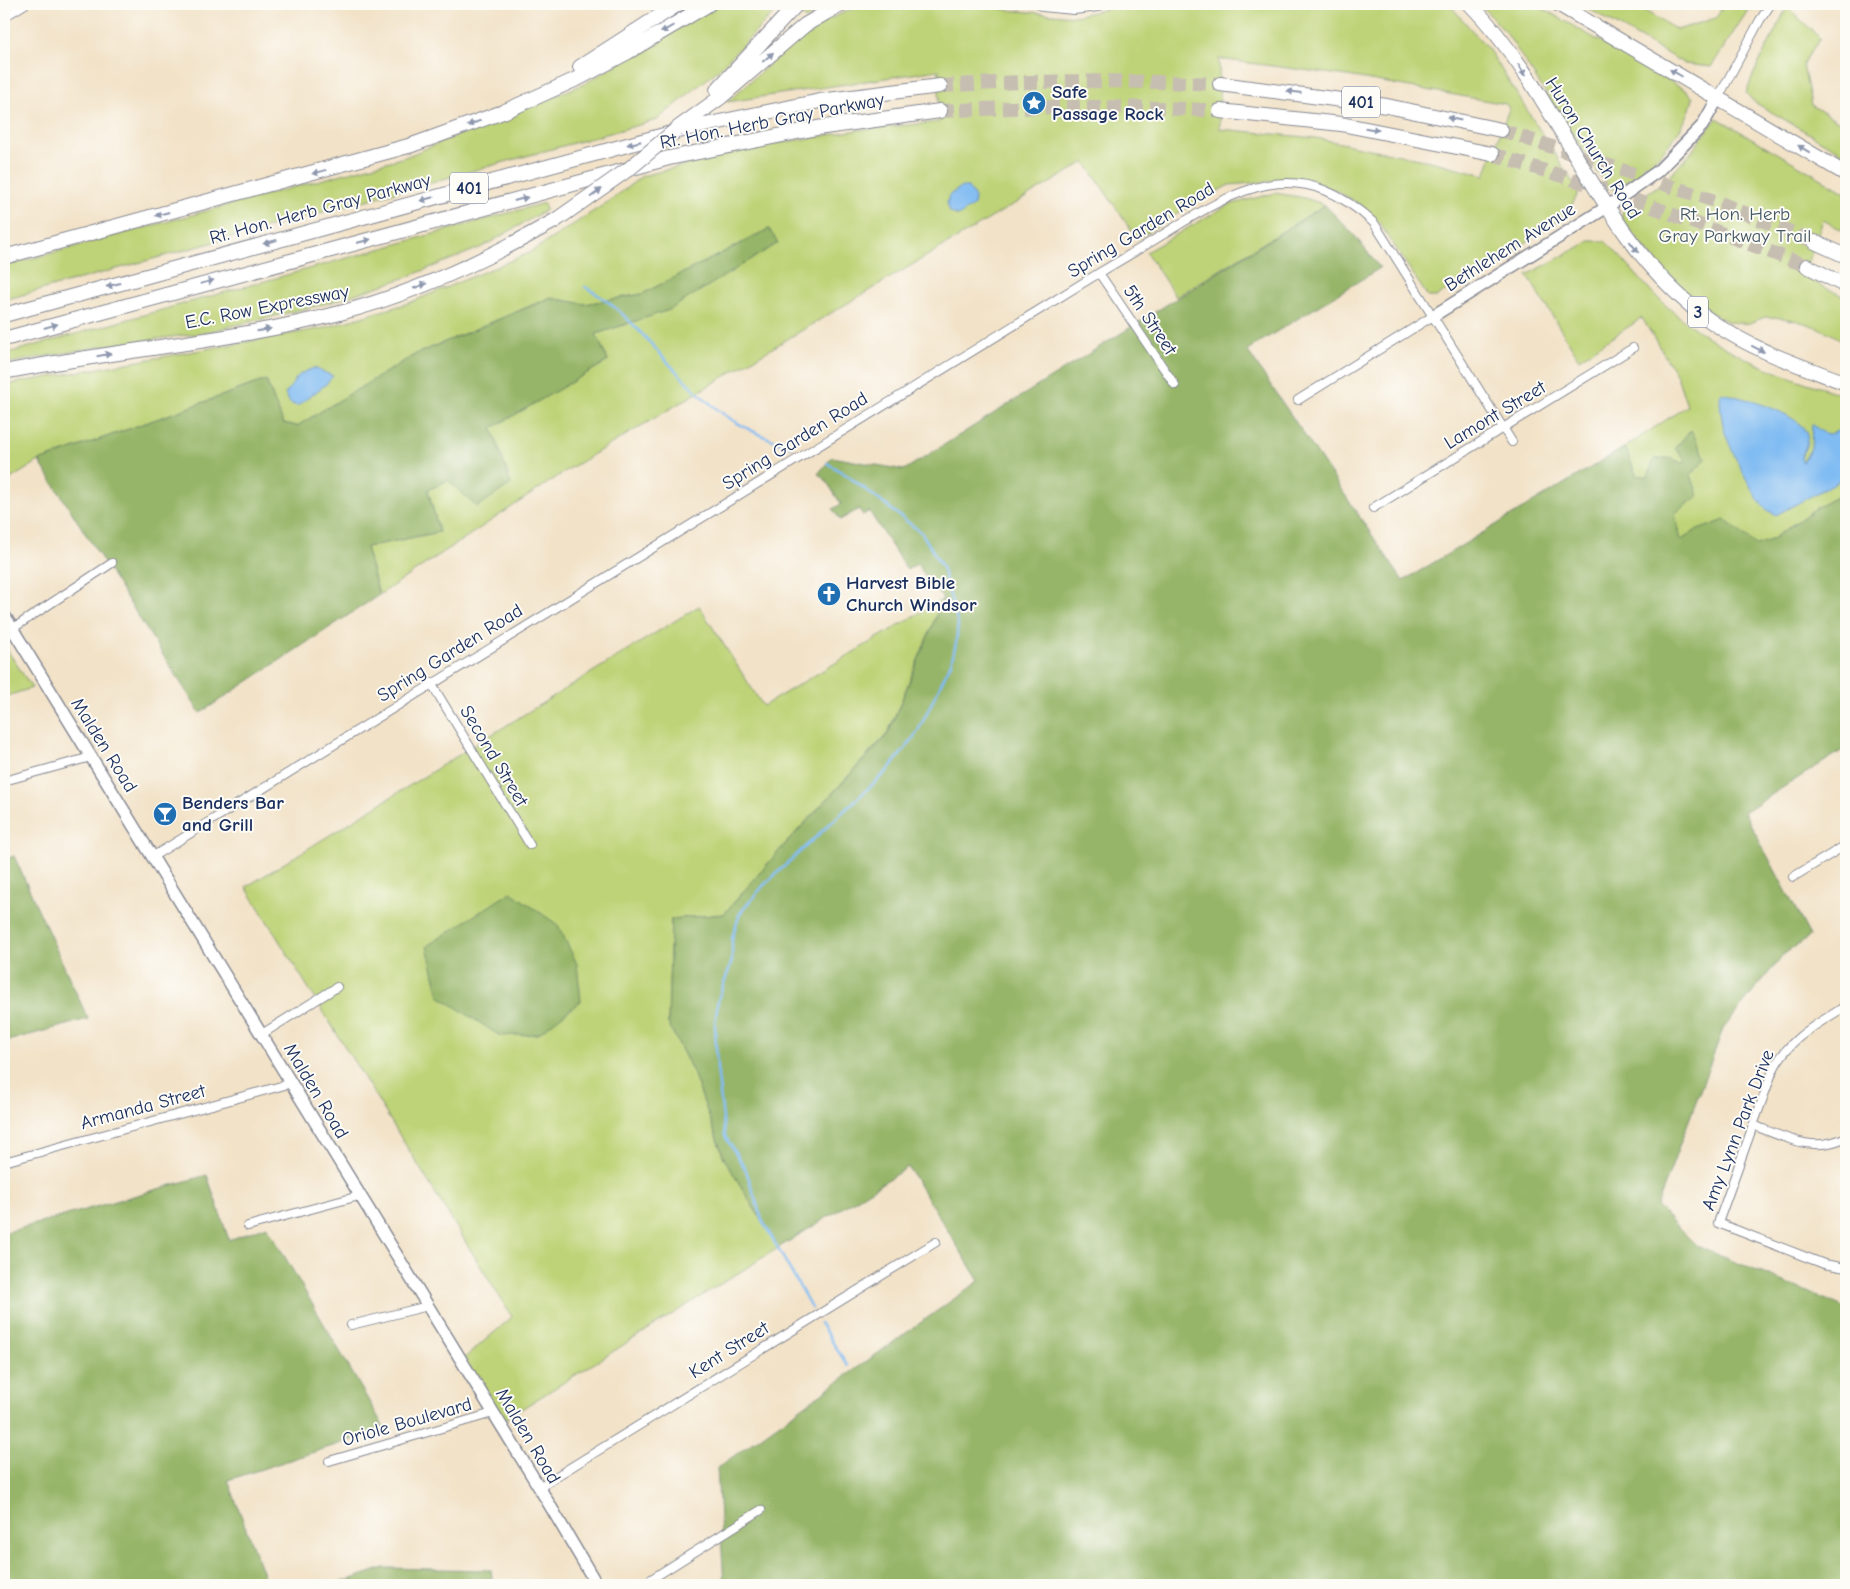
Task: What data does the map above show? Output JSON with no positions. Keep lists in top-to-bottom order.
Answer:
{
  "streets": {
    "highway": [
      "401",
      "Rt. Hon. Herb Gray Parkway",
      "Huron Church Road",
      "E.C. Row Expressway",
      "3"
    ],
    "main road": ["Bethlehem Avenue", "Malden Road"],
    "street": [
      "Spring Garden Road",
      "5th Street",
      "Lamont Street",
      "Second Street",
      "Armanda Street",
      "Amy Lynn Park Drive",
      "Kent Street",
      "Oriole Boulevard"
    ]
  },
  "crossings": [
    ["Huron Church Road", "Bethlehem Avenue"],
    ["Spring Garden Road", "Bethlehem Avenue"],
    ["Spring Garden Road", "5th Street"],
    ["Spring Garden Road", "Lamont Street"],
    ["Spring Garden Road", "Malden Road"],
    ["Spring Garden Road", "Second Street"],
    ["Malden Road", "Armanda Street"],
    ["Malden Road", "Kent Street"],
    ["Malden Road", "Oriole Boulevard"]
  ],
  "parks": ["Rt. Hon. Herb Gray Parkway Trail"],
  "places": {
    "place": ["Safe Passage Rock"],
    "church": ["Harvest Bible Church Windsor"],
    "bar": ["Benders Bar and Grill"]
  }
}
